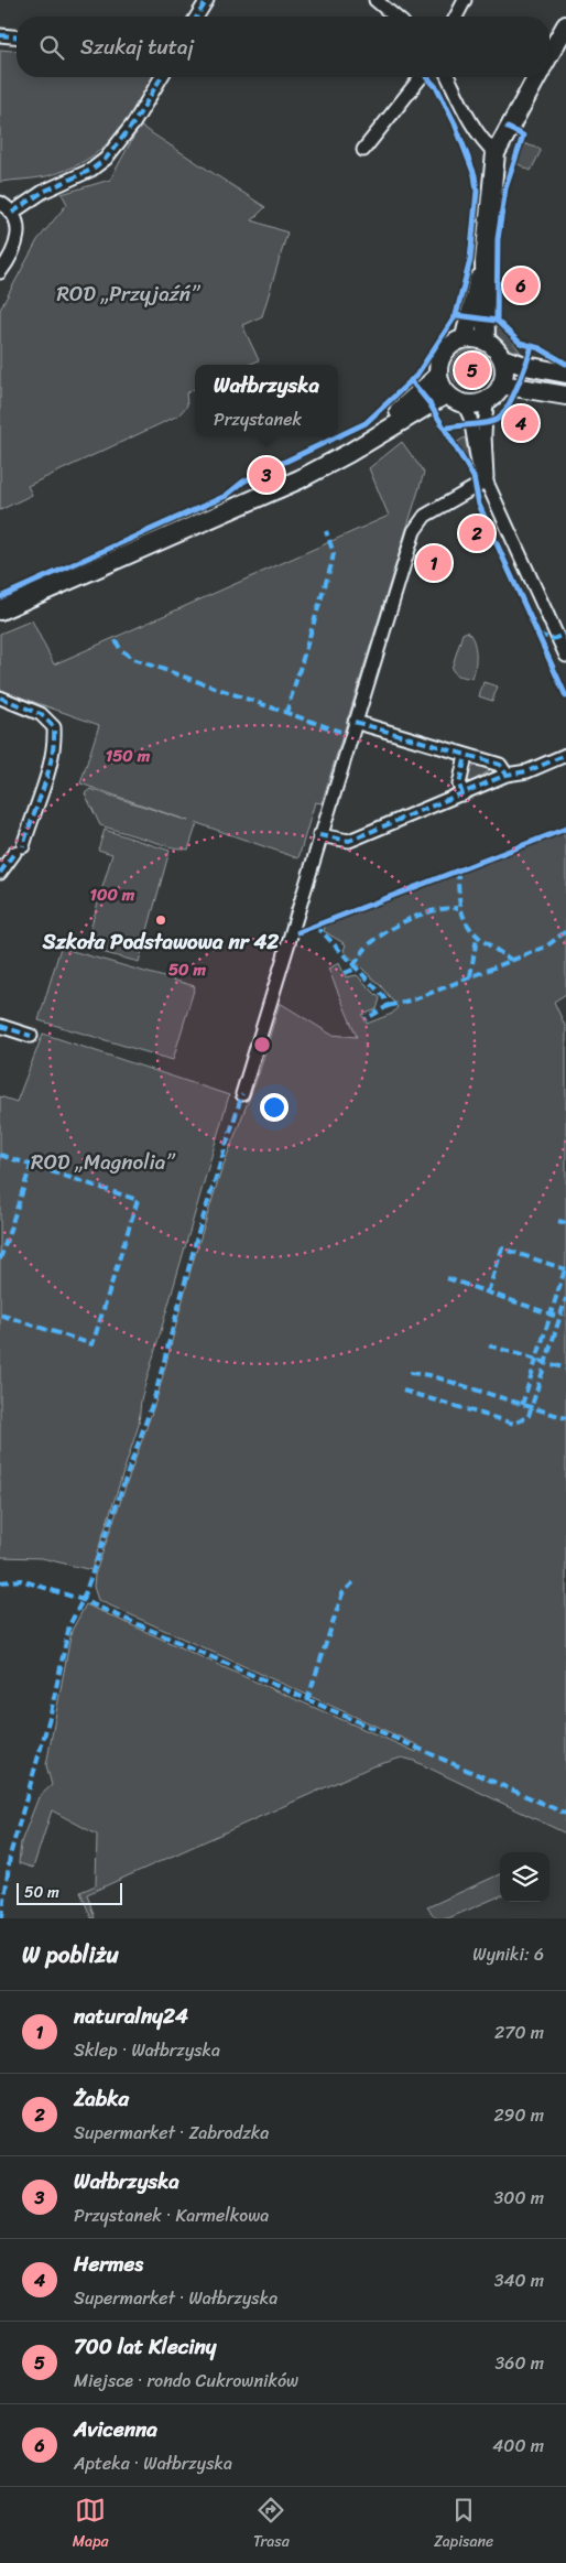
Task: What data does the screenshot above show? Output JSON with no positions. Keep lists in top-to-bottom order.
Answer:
{
  "parks": ["ROD „Przyjaźń”", "ROD „Magnolia”"],
  "places": ["Szkoła Podstawowa nr 42"],
  "scale_bar": "50 m",
  "page": {
    "search": "Szukaj tutaj",
    "pins": [
      "6",
      "5",
      "4",
      "3",
      "2",
      "1"
    ],
    "popup": ["Wałbrzyska", "Przystanek"],
    "scale": "50 m",
    "heading": ["W pobliżu", "Wyniki: 6"],
    "list": [
      {
        "mark": "1",
        "name": "naturalny24",
        "note": "Sklep · Wałbrzyska",
        "value": "270 m"
      },
      {
        "mark": "2",
        "name": "Żabka",
        "note": "Supermarket · Zabrodzka",
        "value": "290 m"
      },
      {
        "mark": "3",
        "name": "Wałbrzyska",
        "note": "Przystanek · Karmelkowa",
        "value": "300 m"
      },
      {
        "mark": "4",
        "name": "Hermes",
        "note": "Supermarket · Wałbrzyska",
        "value": "340 m"
      },
      {
        "mark": "5",
        "name": "700 lat Kleciny",
        "note": "Miejsce · rondo Cukrowników",
        "value": "360 m"
      },
      {
        "mark": "6",
        "name": "Avicenna",
        "note": "Apteka · Wałbrzyska",
        "value": "400 m"
      }
    ],
    "nav": ["Mapa", "Trasa", "Zapisane"]
  },
  "rings": ["150 m", "100 m", "50 m"]
}
